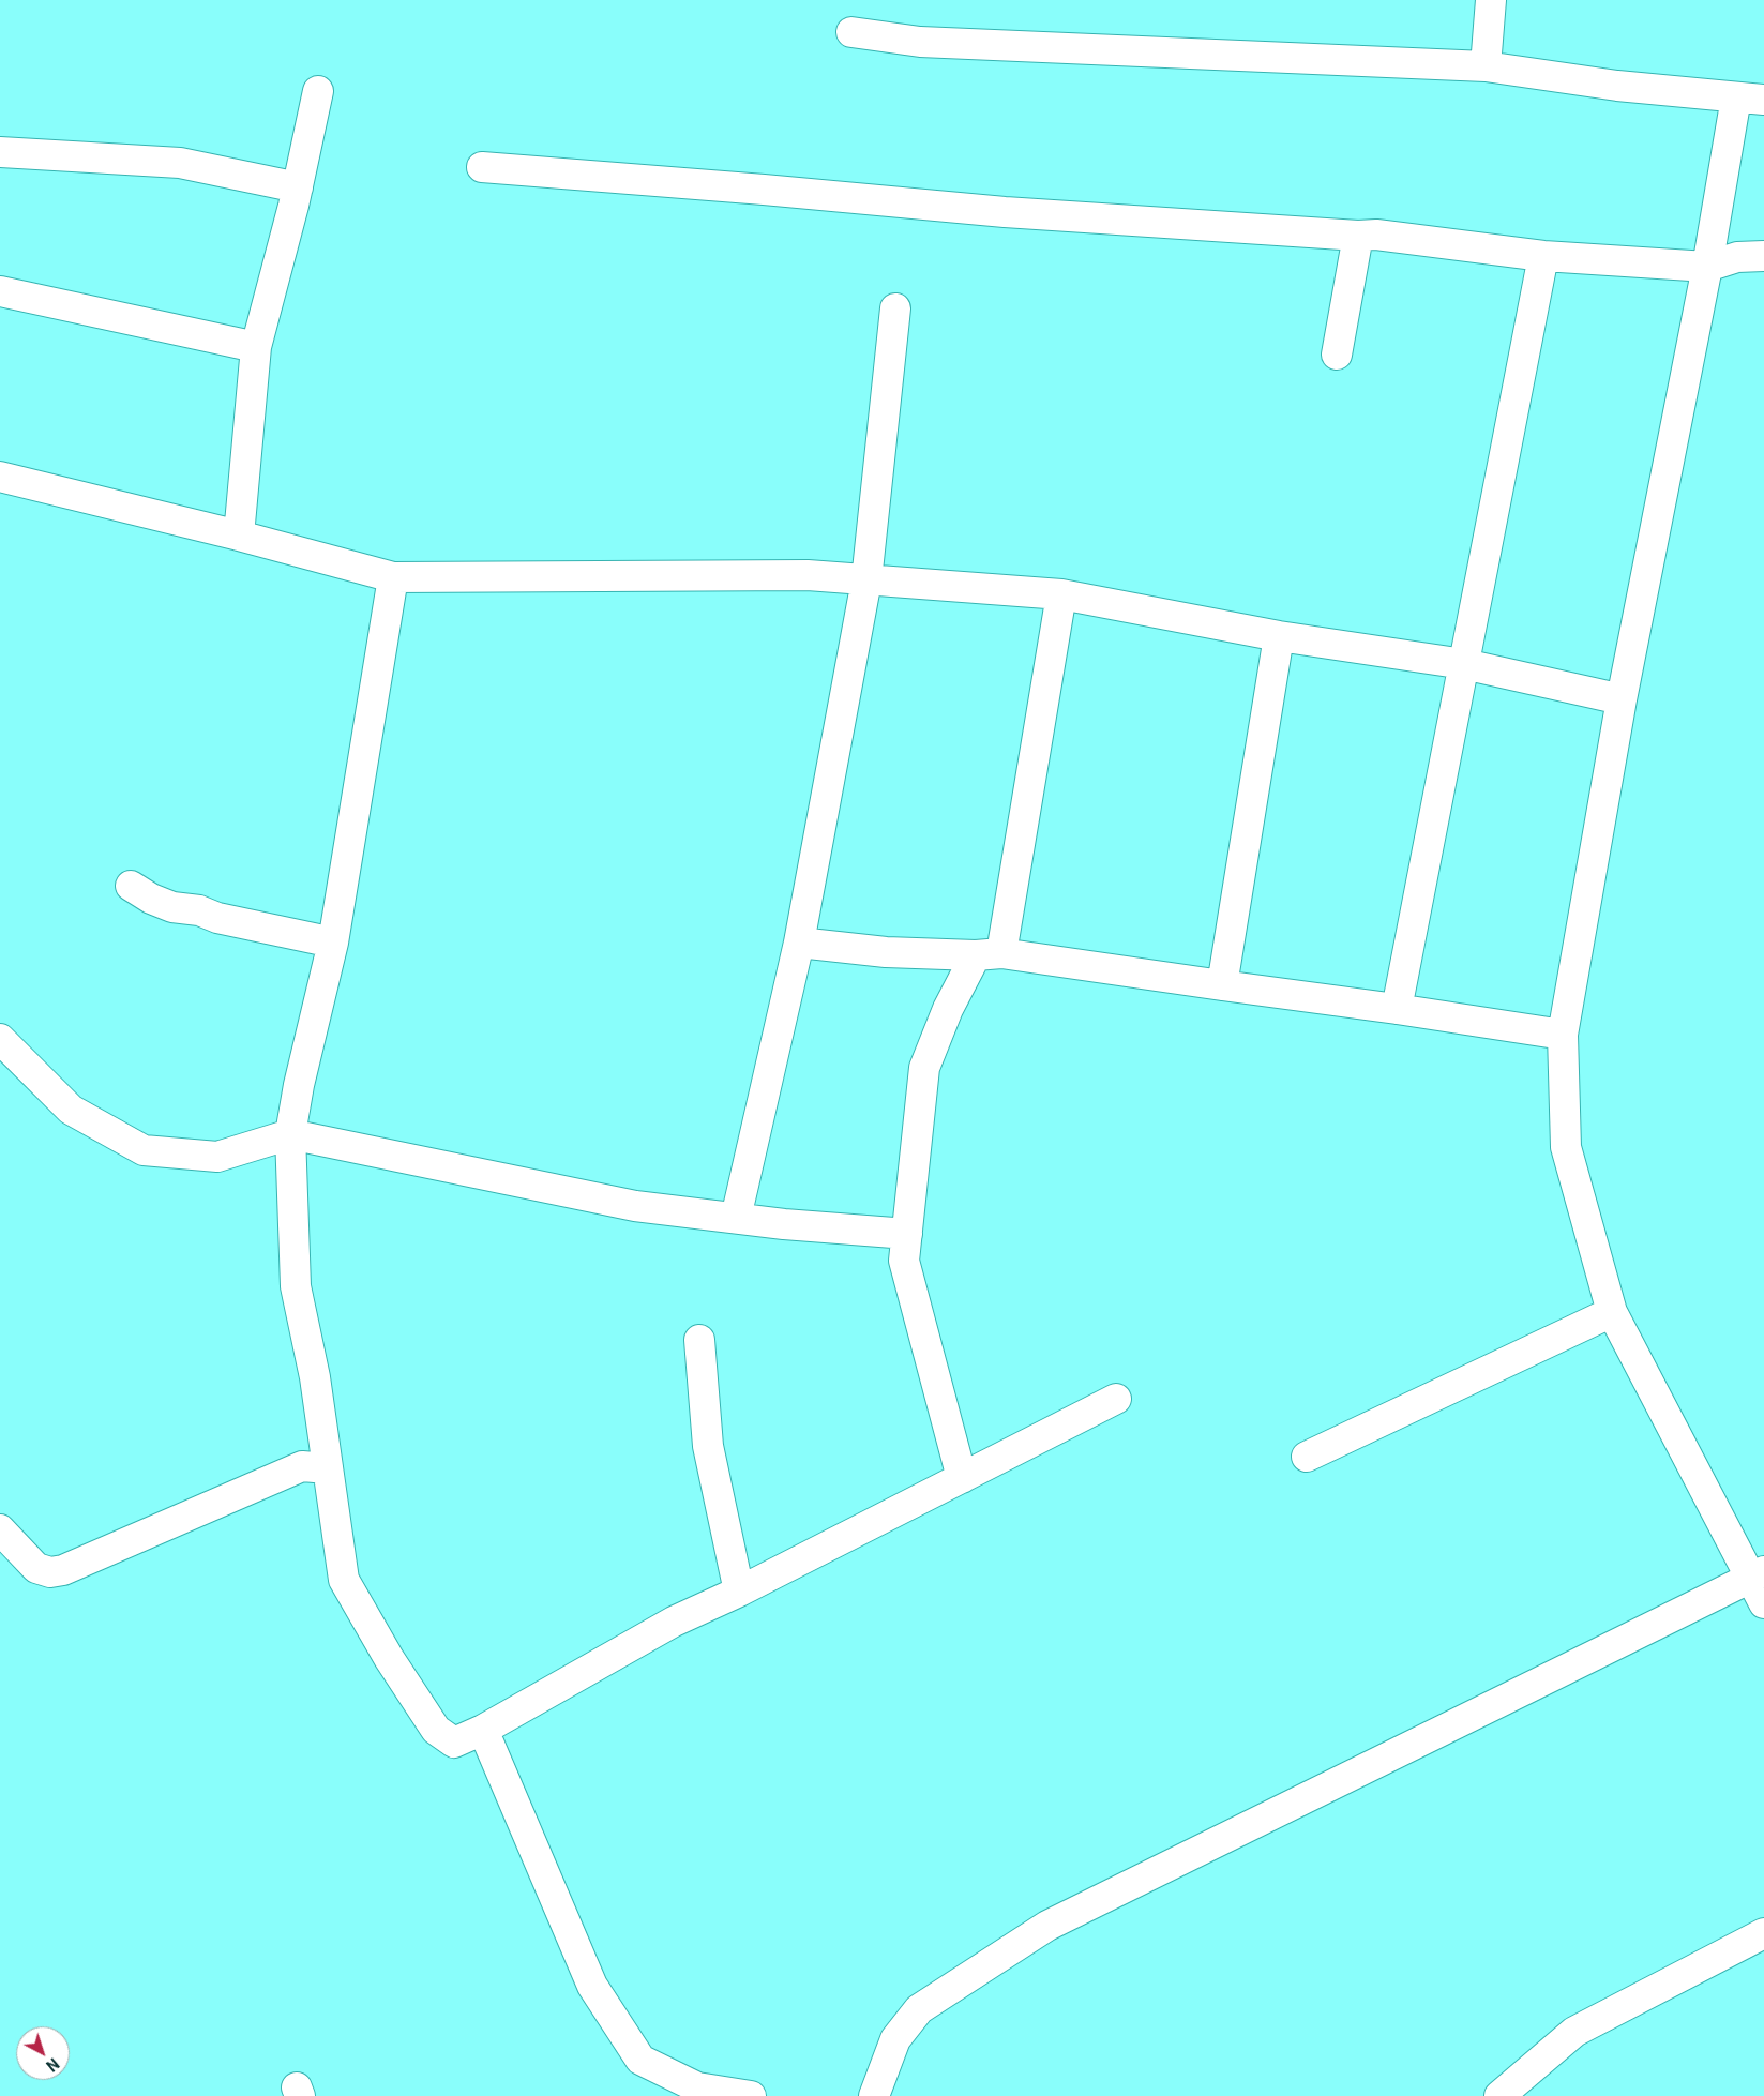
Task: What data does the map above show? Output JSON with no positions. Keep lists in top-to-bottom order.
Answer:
{
  "north": "bottom right"
}
